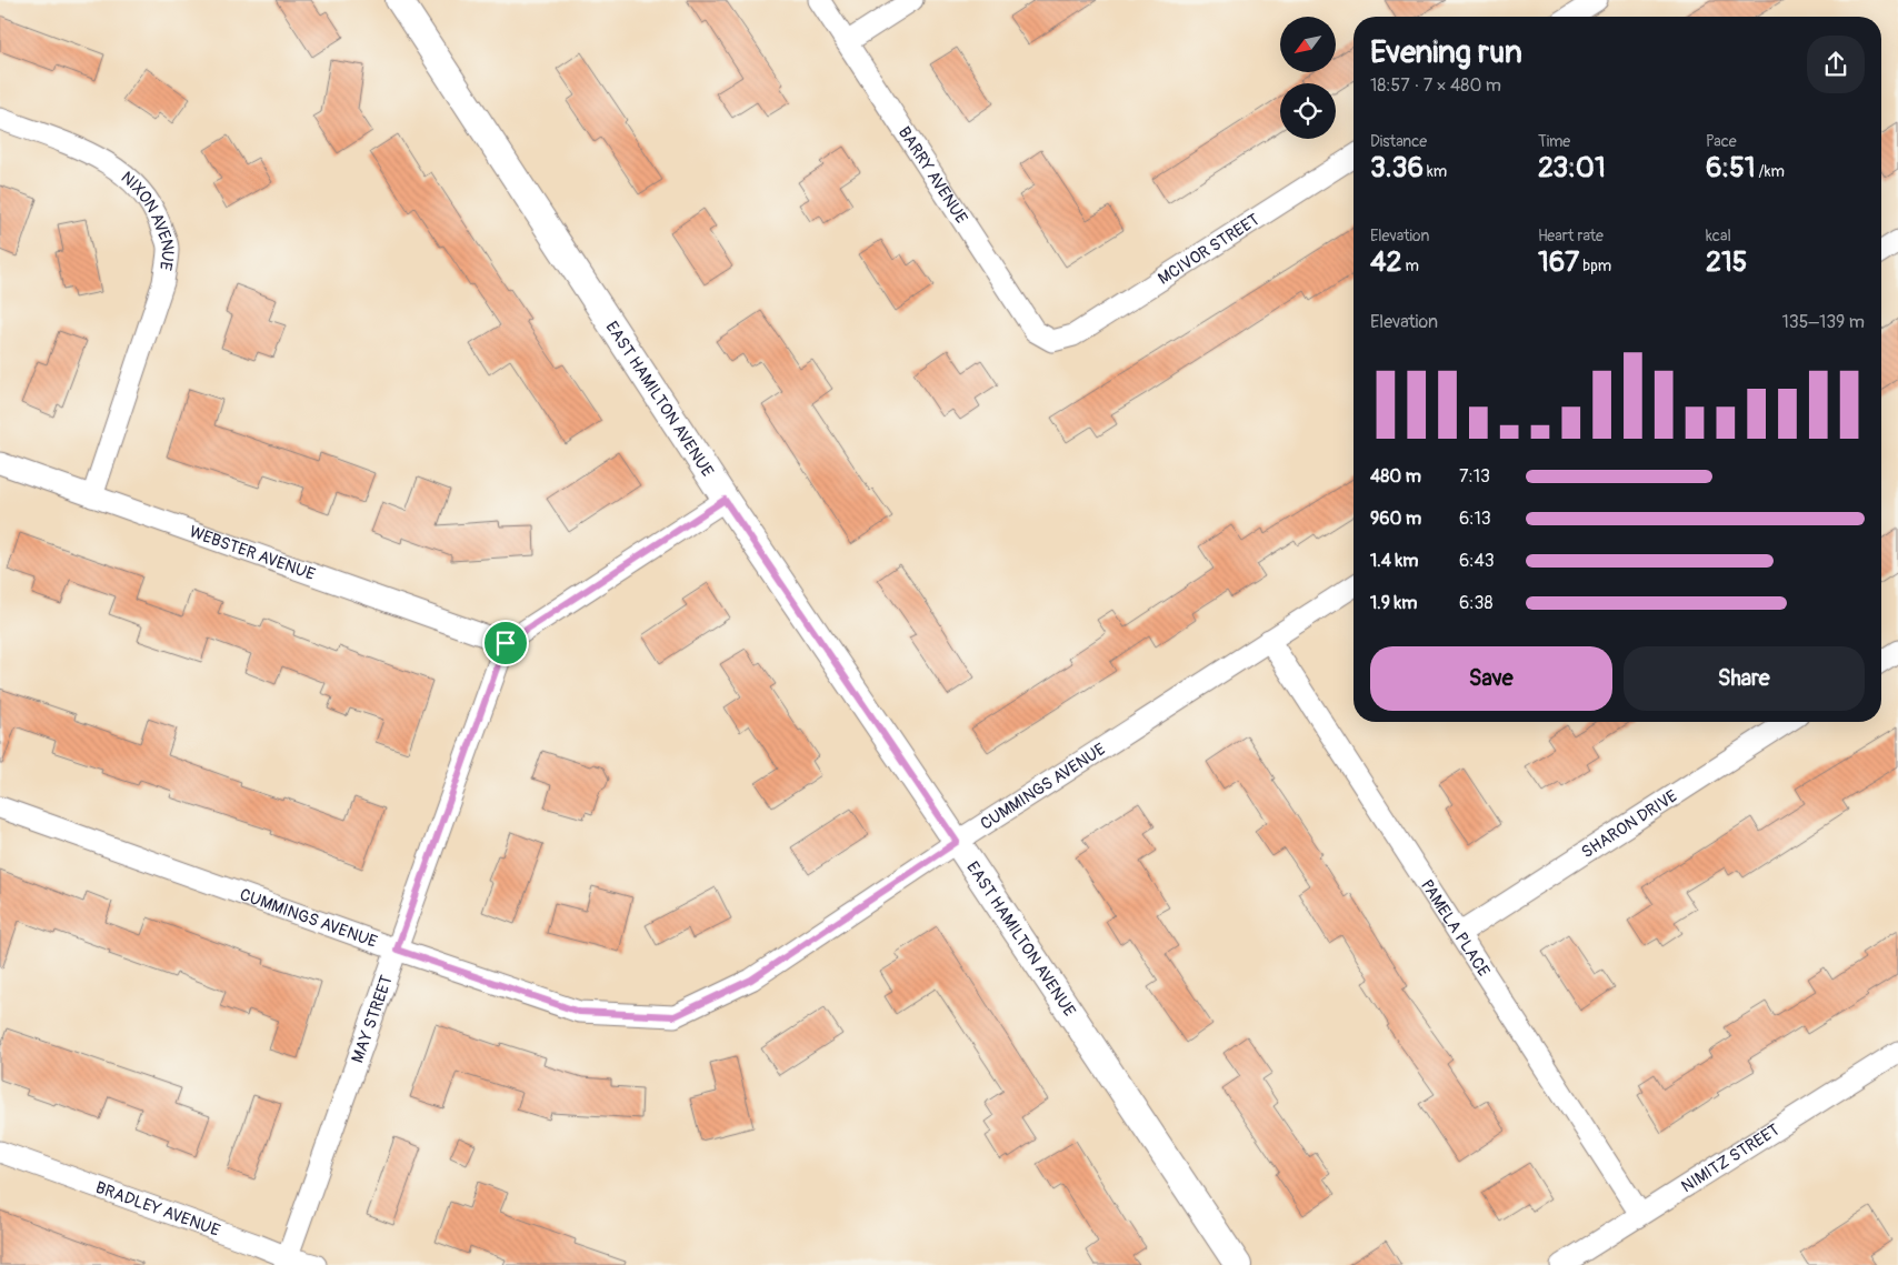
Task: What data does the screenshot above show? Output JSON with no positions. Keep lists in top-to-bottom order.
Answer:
{
  "streets": {
    "street": [
      "BARRY AVENUE",
      "NIXON AVENUE",
      "MCIVOR STREET",
      "EAST HAMILTON AVENUE",
      "WEBSTER AVENUE",
      "CUMMINGS AVENUE",
      "SHARON DRIVE",
      "PAMELA PLACE",
      "MAY STREET",
      "NIMITZ STREET",
      "BRADLEY AVENUE"
    ]
  },
  "crossings": [
    ["BARRY AVENUE", "MCIVOR STREET"],
    ["NIXON AVENUE", "WEBSTER AVENUE"],
    ["EAST HAMILTON AVENUE", "CUMMINGS AVENUE"],
    ["WEBSTER AVENUE", "MAY STREET"],
    ["CUMMINGS AVENUE", "PAMELA PLACE"],
    ["CUMMINGS AVENUE", "MAY STREET"],
    ["SHARON DRIVE", "PAMELA PLACE"],
    ["PAMELA PLACE", "NIMITZ STREET"],
    ["MAY STREET", "BRADLEY AVENUE"]
  ],
  "north": "bottom left",
  "page": {
    "heading": ["Evening run", "18:57 · 7 × 480 m"],
    "stats": [
      ["Distance", "3.36 km"],
      ["Time", "23:01"],
      ["Pace", "6:51 /km"],
      ["Elevation", "42 m"],
      ["Heart rate", "167 bpm"],
      ["kcal", "215"]
    ],
    "chart": ["Elevation", "135–139 m"],
    "list": [
      {
        "name": "480 m",
        "note": "7:13"
      },
      {
        "name": "960 m",
        "note": "6:13"
      },
      {
        "name": "1.4 km",
        "note": "6:43"
      },
      {
        "name": "1.9 km",
        "note": "6:38"
      }
    ],
    "buttons": ["Save", "Share"]
  }
}
